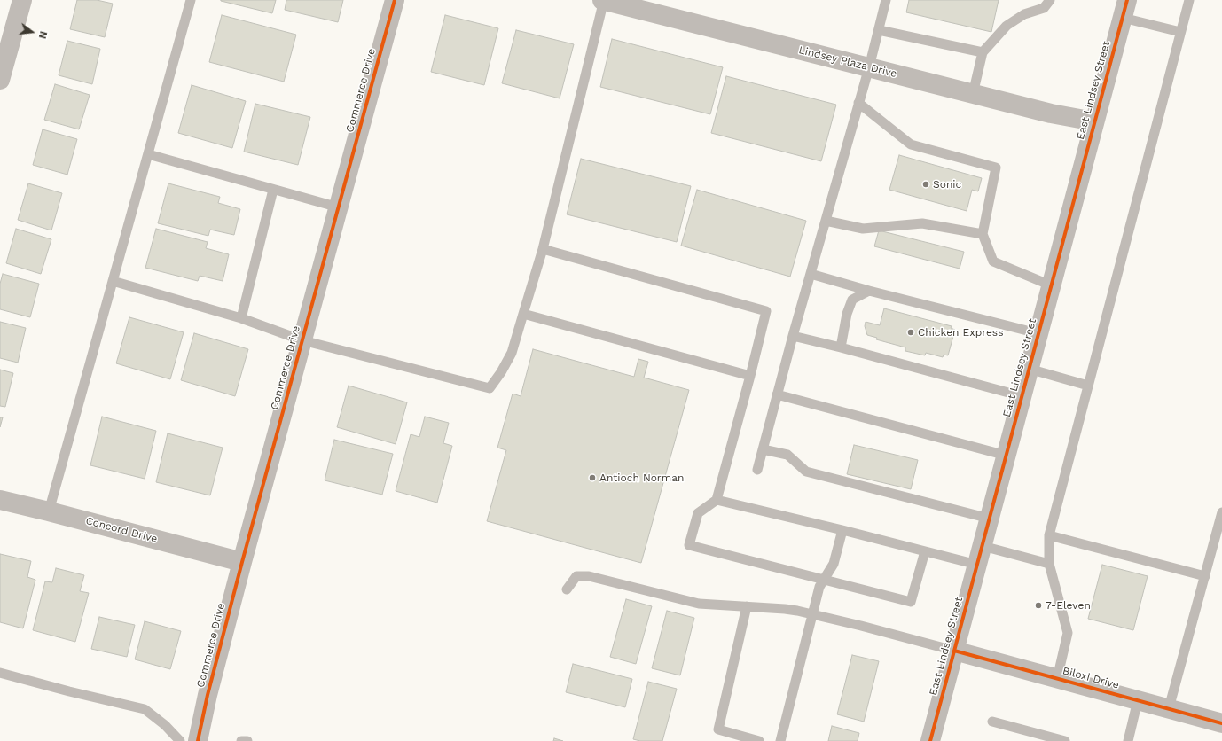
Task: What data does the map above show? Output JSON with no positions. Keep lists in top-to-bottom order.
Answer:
{
  "streets": {
    "street": [
      "Lindsey Plaza Drive",
      "Commerce Drive",
      "East Lindsey Street",
      "Concord Drive",
      "Biloxi Drive"
    ]
  },
  "crossings": [
    ["Lindsey Plaza Drive", "East Lindsey Street"],
    ["Commerce Drive", "Concord Drive"],
    ["East Lindsey Street", "Biloxi Drive"]
  ],
  "places": [
    "Sonic",
    "Chicken Express",
    "Antioch Norman",
    "7-Eleven"
  ],
  "north": "right"
}
